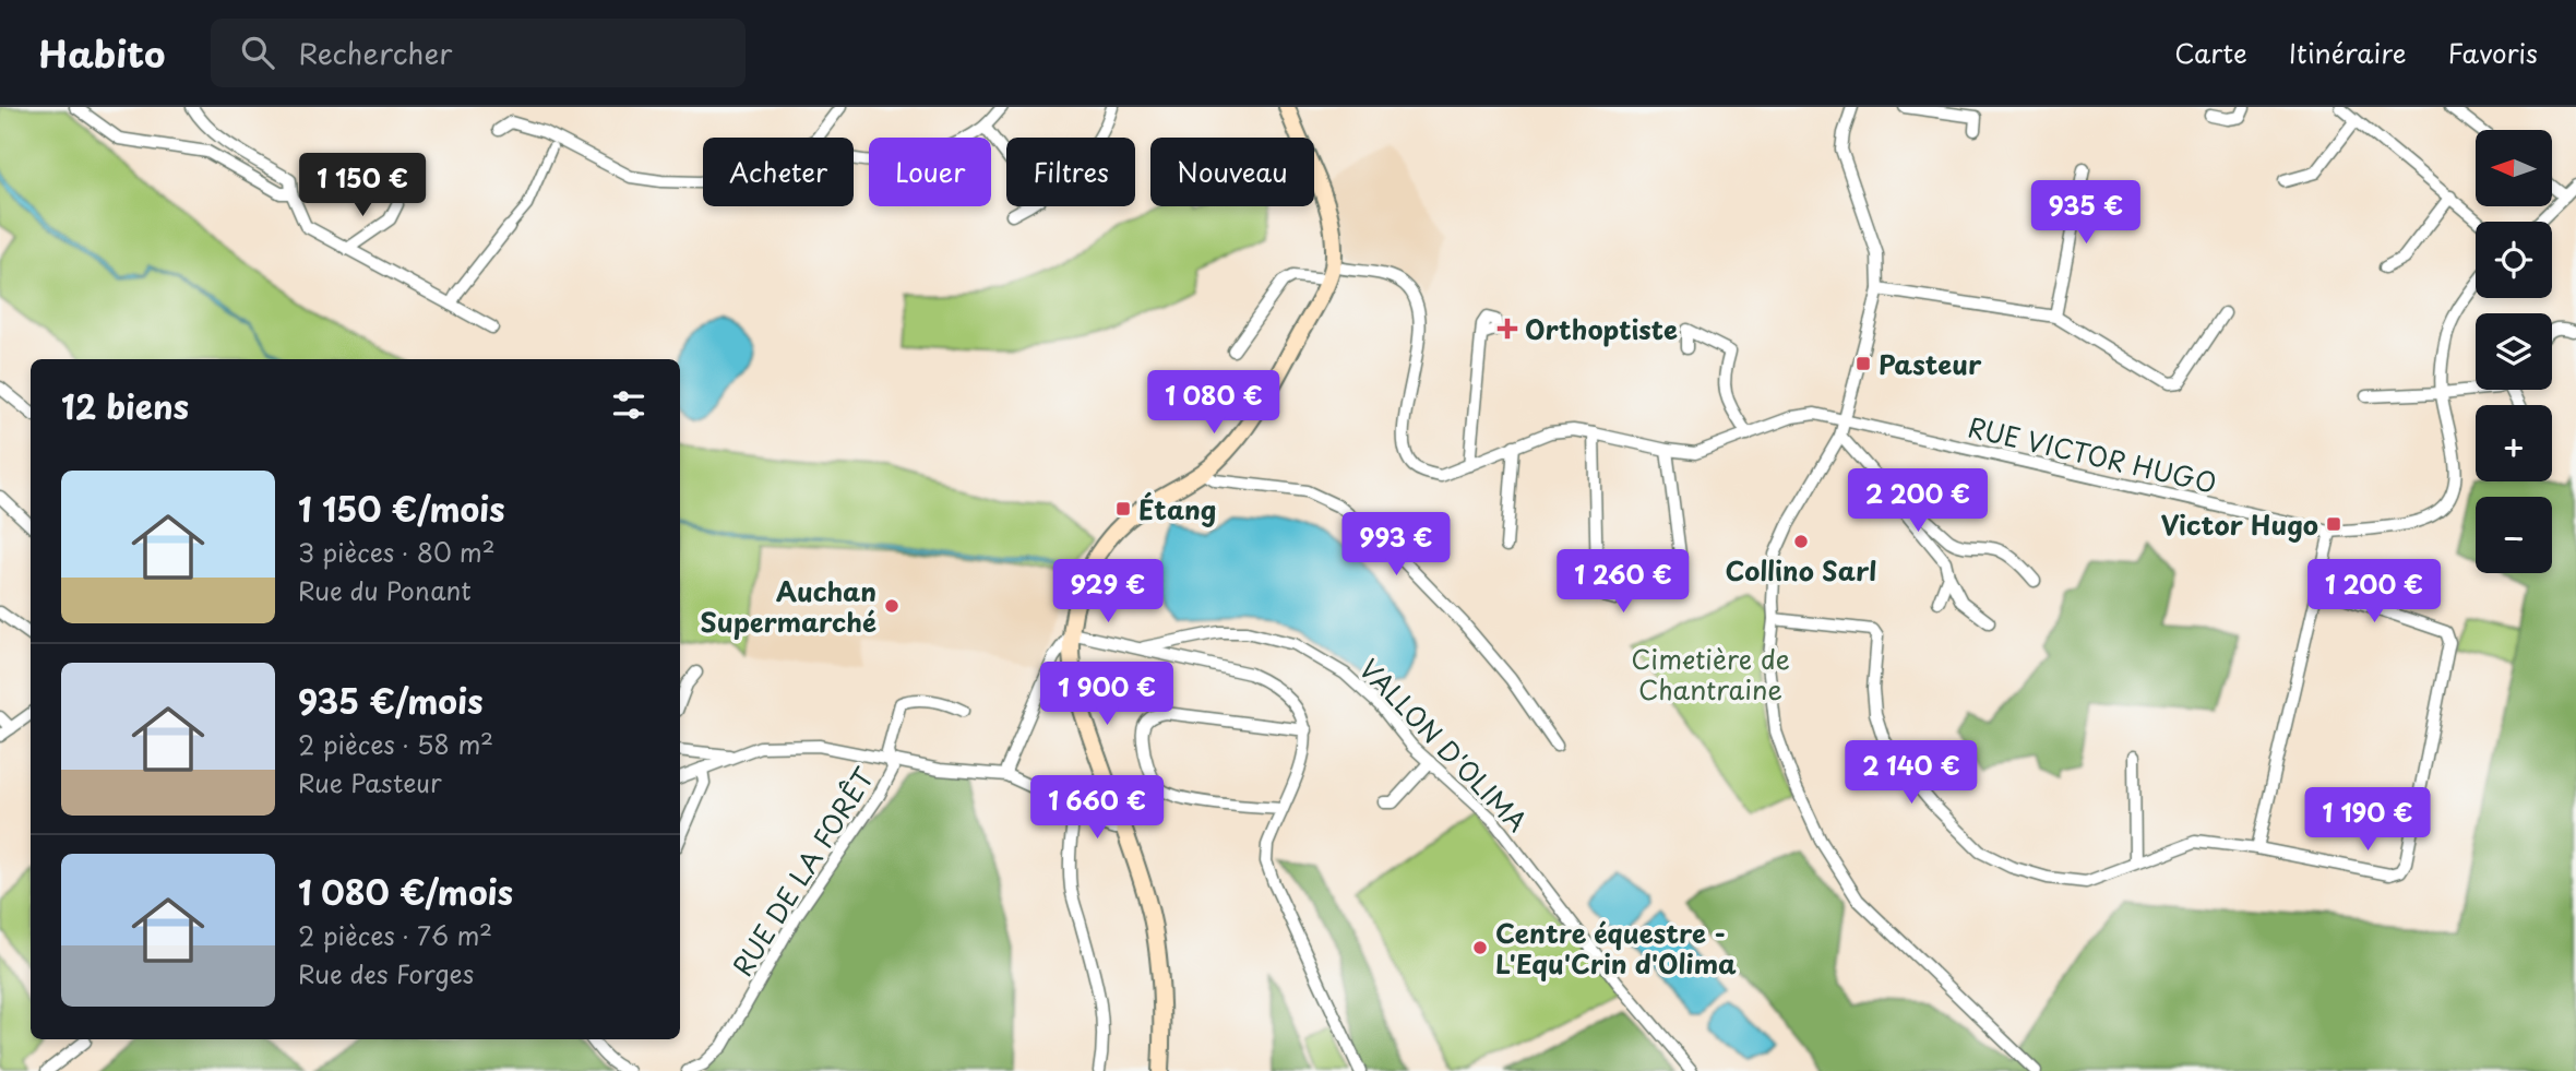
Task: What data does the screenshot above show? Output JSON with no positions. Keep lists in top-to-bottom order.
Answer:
{
  "streets": {
    "street": ["RUE VICTOR HUGO", "VALLON D'OLIMA", "RUE DE LA FORÊT"]
  },
  "parks": ["Cimetière de Chantraine"],
  "places": {
    "health": ["Orthoptiste"],
    "transit": ["Pasteur", "Étang", "Victor Hugo"],
    "other": ["Collino Sarl", "Auchan Supermarché", "Centre équestre - L'Equ'Crin d'Olima"]
  },
  "north": "left",
  "page": {
    "header": "Habito",
    "search": "Rechercher",
    "nav": ["Carte", "Itinéraire", "Favoris"],
    "map_buttons": ["+", "−"],
    "chip": [
      "Acheter",
      "Louer",
      "Filtres",
      "Nouveau"
    ],
    "price": [
      "1 150 €",
      "935 €",
      "1 080 €",
      "2 200 €",
      "993 €",
      "1 260 €",
      "929 €",
      "1 200 €",
      "1 900 €",
      "2 140 €",
      "1 660 €",
      "1 190 €"
    ],
    "heading": "12 biens",
    "list": [
      {
        "name": "1 150 €/mois",
        "note": "3 pièces · 80 m² · Rue du Ponant"
      },
      {
        "name": "935 €/mois",
        "note": "2 pièces · 58 m² · Rue Pasteur"
      },
      {
        "name": "1 080 €/mois",
        "note": "2 pièces · 76 m² · Rue des Forges"
      }
    ]
  }
}
